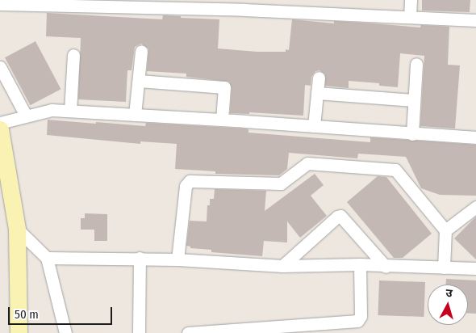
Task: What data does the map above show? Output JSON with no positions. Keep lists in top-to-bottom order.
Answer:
{
  "scale_bar": "50 m",
  "north": "top"
}
